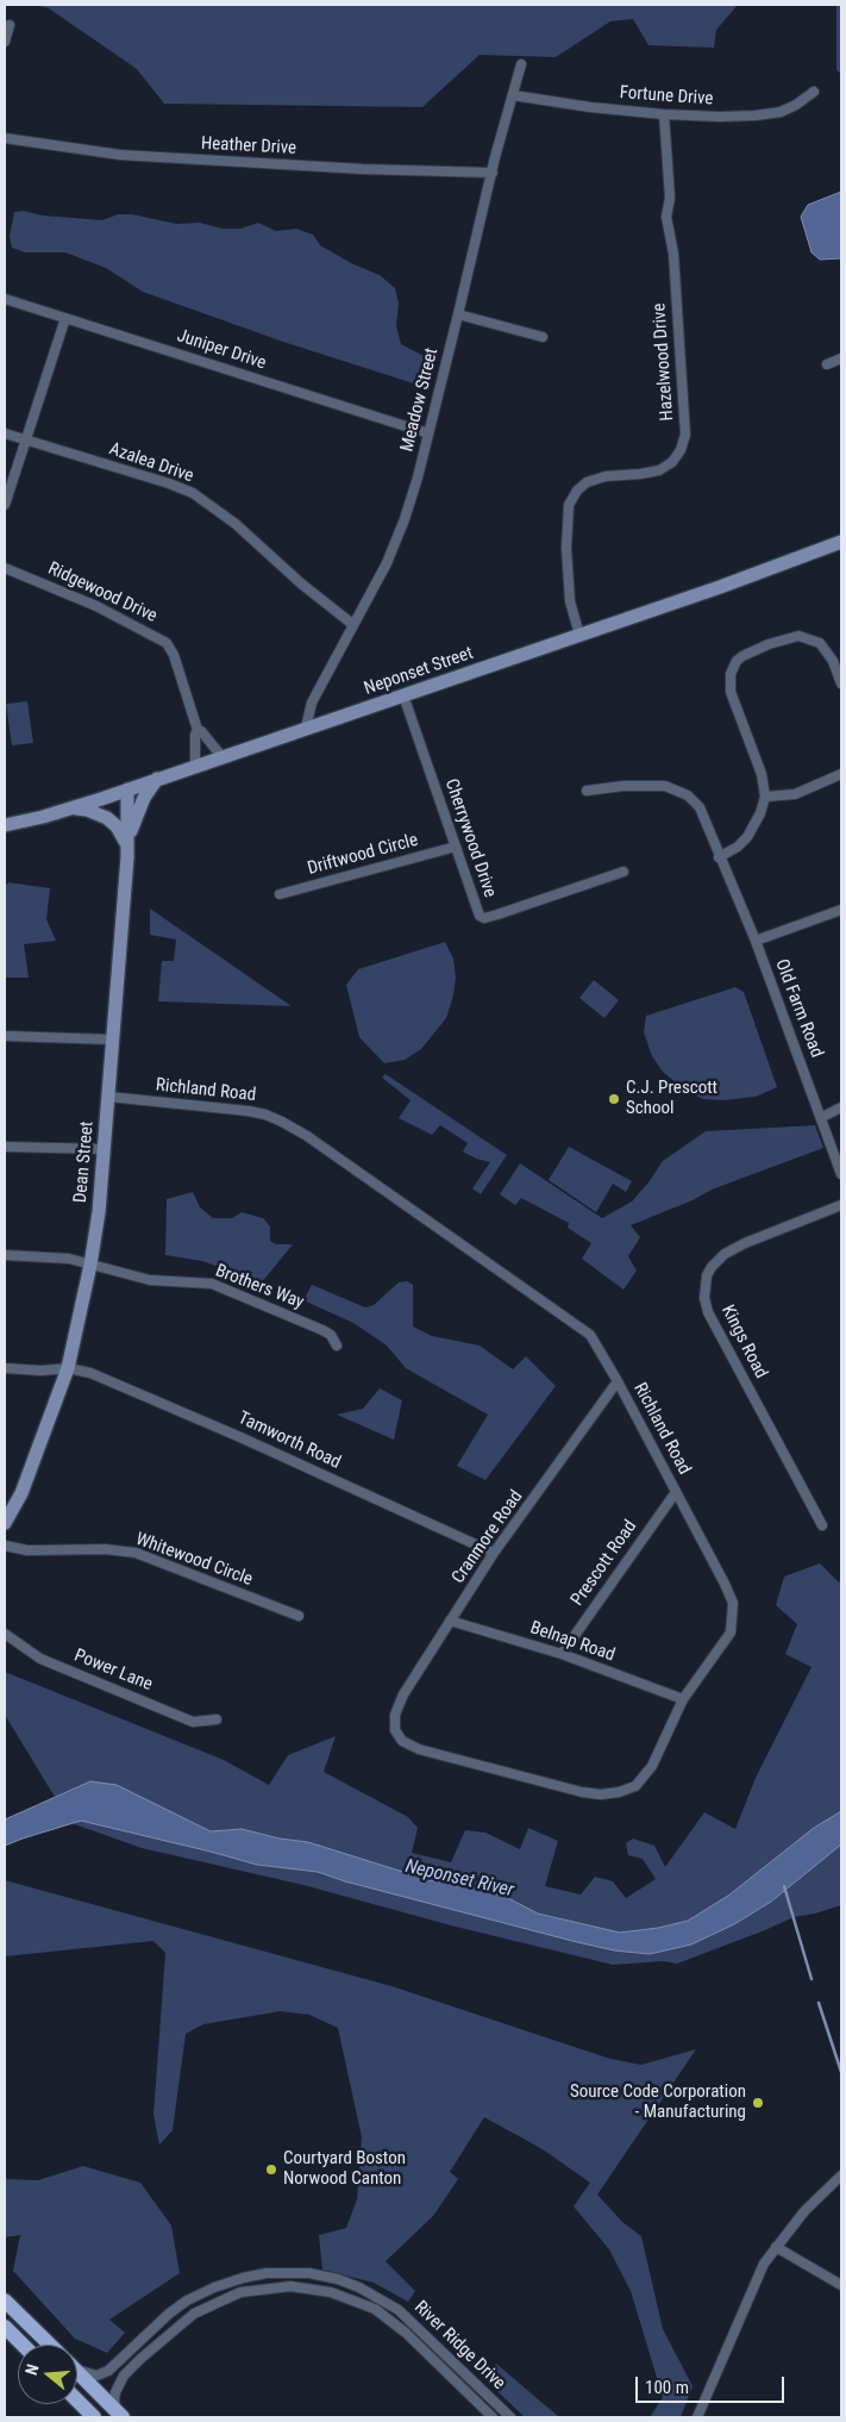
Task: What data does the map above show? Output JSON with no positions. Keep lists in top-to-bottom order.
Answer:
{
  "streets": {
    "main road": ["Neponset Street", "Dean Street"],
    "street": [
      "Fortune Drive",
      "Heather Drive",
      "Juniper Drive",
      "Hazelwood Drive",
      "Meadow Street",
      "Azalea Drive",
      "Ridgewood Drive",
      "Cherrywood Drive",
      "Driftwood Circle",
      "Old Farm Road",
      "Richland Road",
      "Brothers Way",
      "Kings Road",
      "Tamworth Road",
      "Cranmore Road",
      "Whitewood Circle",
      "Prescott Road",
      "Belnap Road",
      "Power Lane",
      "River Ridge Drive"
    ]
  },
  "crossings": [
    ["Fortune Drive", "Hazelwood Drive"],
    ["Fortune Drive", "Meadow Street"],
    ["Heather Drive", "Meadow Street"],
    ["Juniper Drive", "Meadow Street"],
    ["Hazelwood Drive", "Neponset Street"],
    ["Meadow Street", "Azalea Drive"],
    ["Meadow Street", "Neponset Street"],
    ["Ridgewood Drive", "Neponset Street"],
    ["Neponset Street", "Cherrywood Drive"],
    ["Neponset Street", "Dean Street"],
    ["Cherrywood Drive", "Driftwood Circle"],
    ["Richland Road", "Dean Street"],
    ["Richland Road", "Cranmore Road"],
    ["Richland Road", "Prescott Road"],
    ["Richland Road", "Belnap Road"],
    ["Dean Street", "Brothers Way"],
    ["Dean Street", "Tamworth Road"],
    ["Tamworth Road", "Cranmore Road"],
    ["Cranmore Road", "Belnap Road"],
    ["Prescott Road", "Belnap Road"]
  ],
  "water": ["Neponset River"],
  "places": ["C.J. Prescott School", "Source Code Corporation - Manufacturing", "Courtyard Boston Norwood Canton"],
  "scale_bar": "100 m",
  "north": "left"
}
